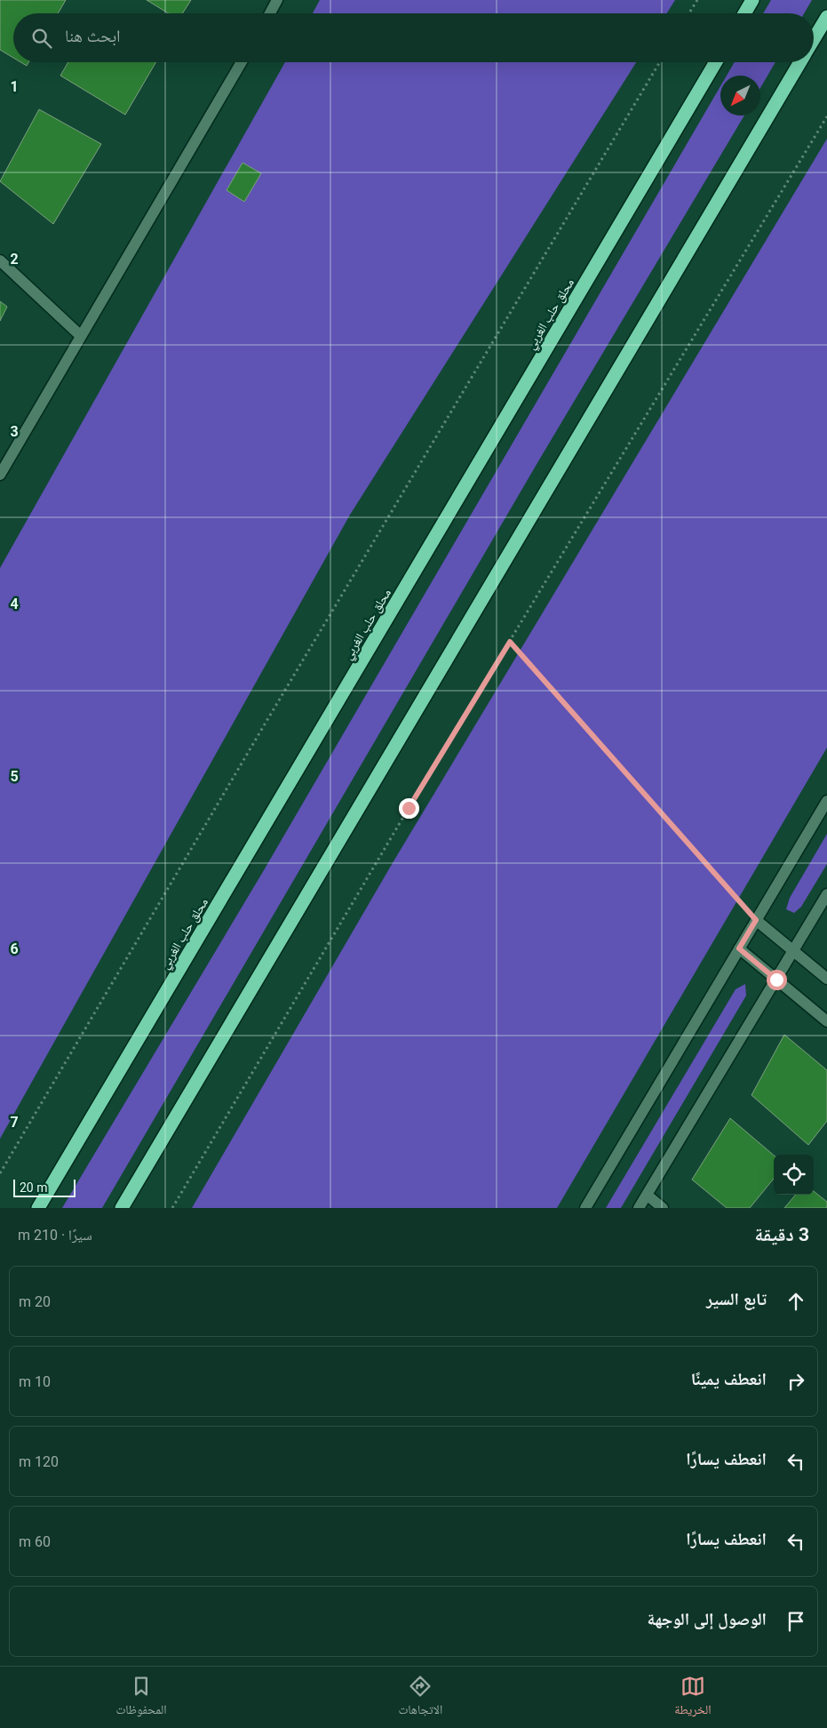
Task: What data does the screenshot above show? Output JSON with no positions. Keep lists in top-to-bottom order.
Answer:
{
  "streets": {
    "highway": ["محلق حلب الغربي"]
  },
  "scale_bar": "20 m",
  "north": "bottom left",
  "page": {
    "search": "ابحث هنا",
    "scale": "20 m",
    "heading": ["3 دقيقة", "سيرًا · 210 m"],
    "list": [
      ["تابع السير", "20 m"],
      ["انعطف يمينًا", "10 m"],
      ["انعطف يسارًا", "120 m"],
      ["انعطف يسارًا", "60 m"],
      "الوصول إلى الوجهة"
    ],
    "nav": ["الخريطة", "الاتجاهات", "المحفوظات"]
  },
  "grid": {
    "rows": [
      "1",
      "2",
      "3",
      "4",
      "5",
      "6",
      "7"
    ]
  }
}
